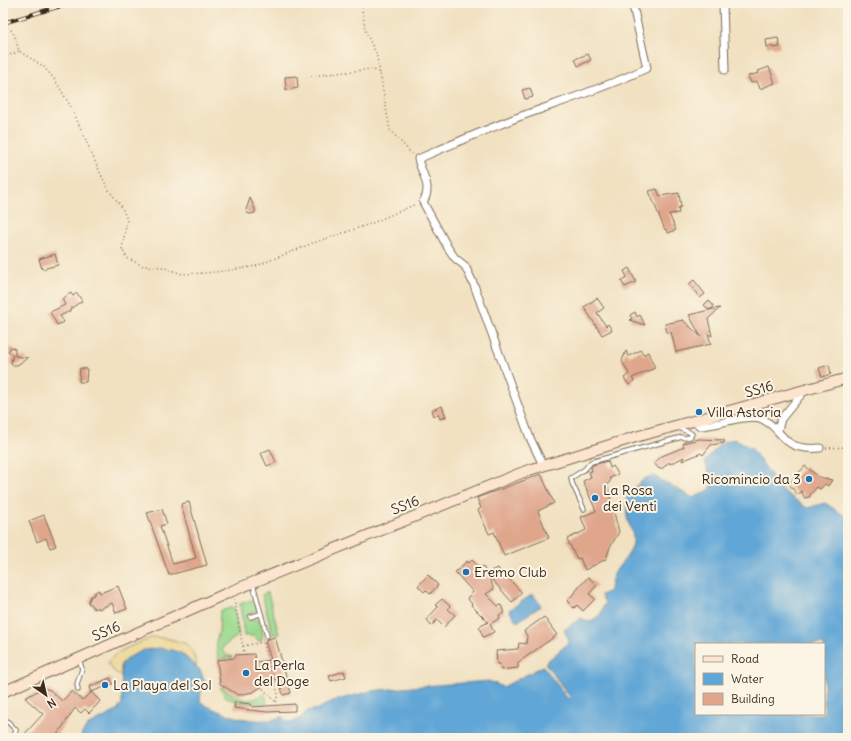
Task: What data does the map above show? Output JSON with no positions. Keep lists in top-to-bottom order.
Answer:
{
  "streets": {
    "main road": ["SS16"]
  },
  "places": [
    "Villa Astoria",
    "Ricomincio da 3",
    "La Rosa dei Venti",
    "Eremo Club",
    "La Perla del Doge",
    "La Playa del Sol"
  ],
  "legend": ["Road", "Water", "Building"],
  "north": "bottom right"
}
